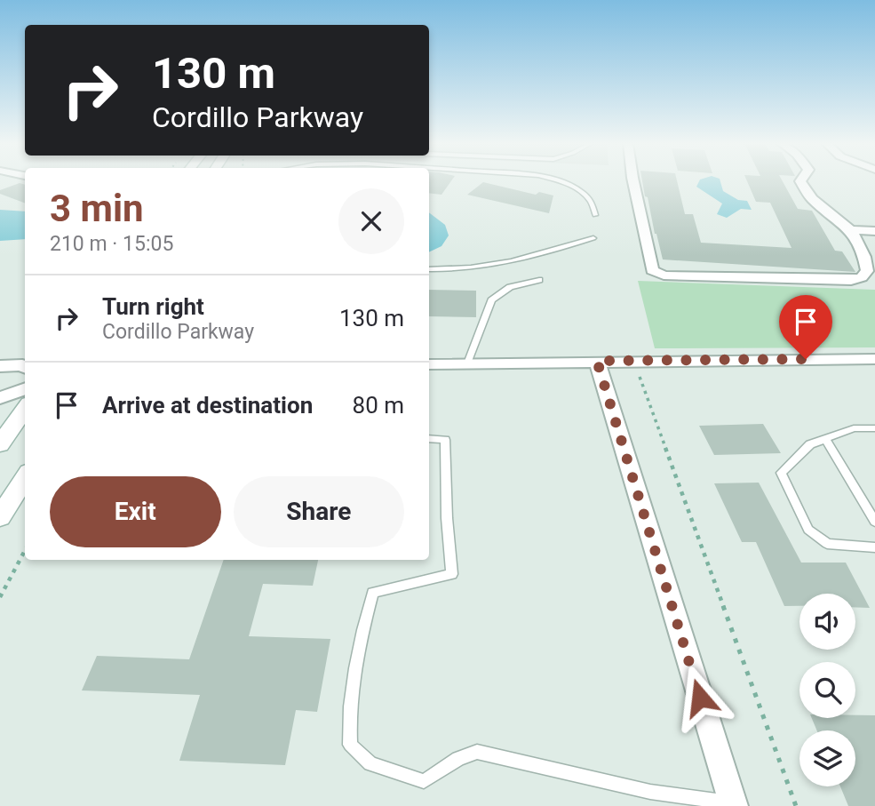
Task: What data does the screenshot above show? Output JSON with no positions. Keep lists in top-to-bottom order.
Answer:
{
  "page": {
    "turn": ["130 m", "Cordillo Parkway"],
    "heading": ["3 min", "210 m · 15:05"],
    "list": [
      {
        "name": "Turn right",
        "note": "Cordillo Parkway",
        "value": "130 m"
      },
      {
        "name": "Arrive at destination",
        "value": "80 m"
      }
    ],
    "buttons": ["Exit", "Share"]
  }
}
